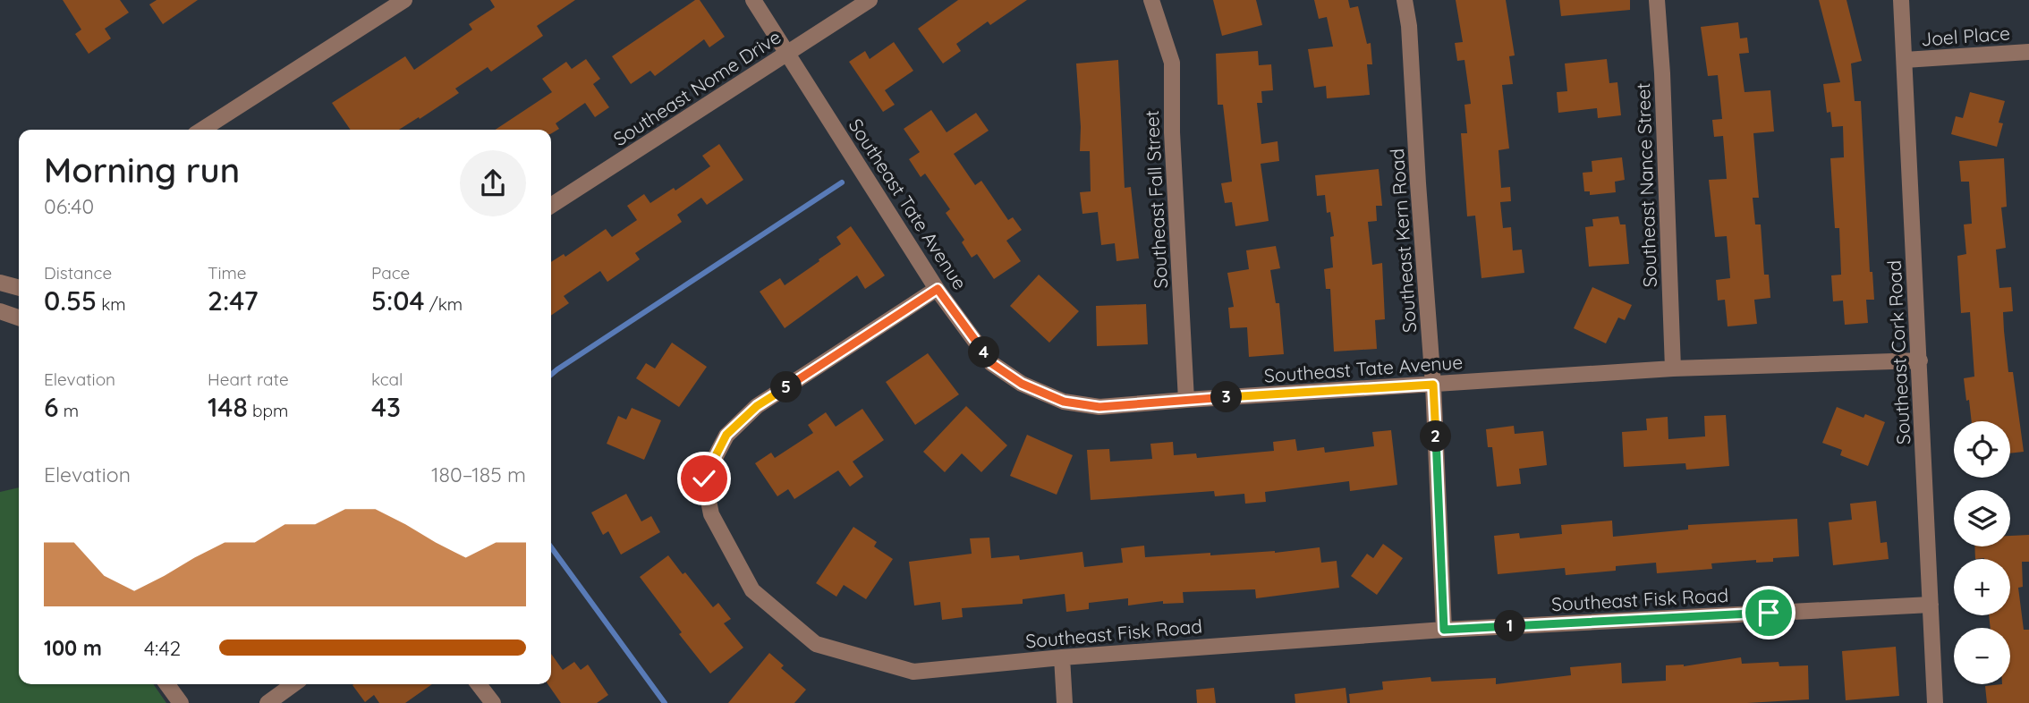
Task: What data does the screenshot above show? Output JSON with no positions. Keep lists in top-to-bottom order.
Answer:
{
  "streets": {
    "street": [
      "Joel Place",
      "Southeast Nome Drive",
      "Southeast Nance Street",
      "Southeast Fall Street",
      "Southeast Tate Avenue",
      "Southeast Kern Road",
      "Southeast Cork Road",
      "Southeast Fisk Road"
    ]
  },
  "crossings": [
    ["Joel Place", "Southeast Cork Road"],
    ["Southeast Nome Drive", "Southeast Tate Avenue"],
    ["Southeast Nance Street", "Southeast Tate Avenue"],
    ["Southeast Fall Street", "Southeast Tate Avenue"],
    ["Southeast Tate Avenue", "Southeast Kern Road"],
    ["Southeast Tate Avenue", "Southeast Cork Road"],
    ["Southeast Tate Avenue", "Southeast Fisk Road"],
    ["Southeast Kern Road", "Southeast Fisk Road"],
    ["Southeast Cork Road", "Southeast Fisk Road"]
  ],
  "page": {
    "heading": ["Morning run", "06:40"],
    "stats": [
      ["Distance", "0.55 km"],
      ["Time", "2:47"],
      ["Pace", "5:04 /km"],
      ["Elevation", "6 m"],
      ["Heart rate", "148 bpm"],
      ["kcal", "43"]
    ],
    "pins": [
      "4",
      "5",
      "3",
      "2",
      "1"
    ],
    "map_buttons": ["+", "−"],
    "chart": ["Elevation", "180–185 m"],
    "list": [
      {
        "name": "100 m",
        "note": "4:42"
      }
    ]
  }
}
